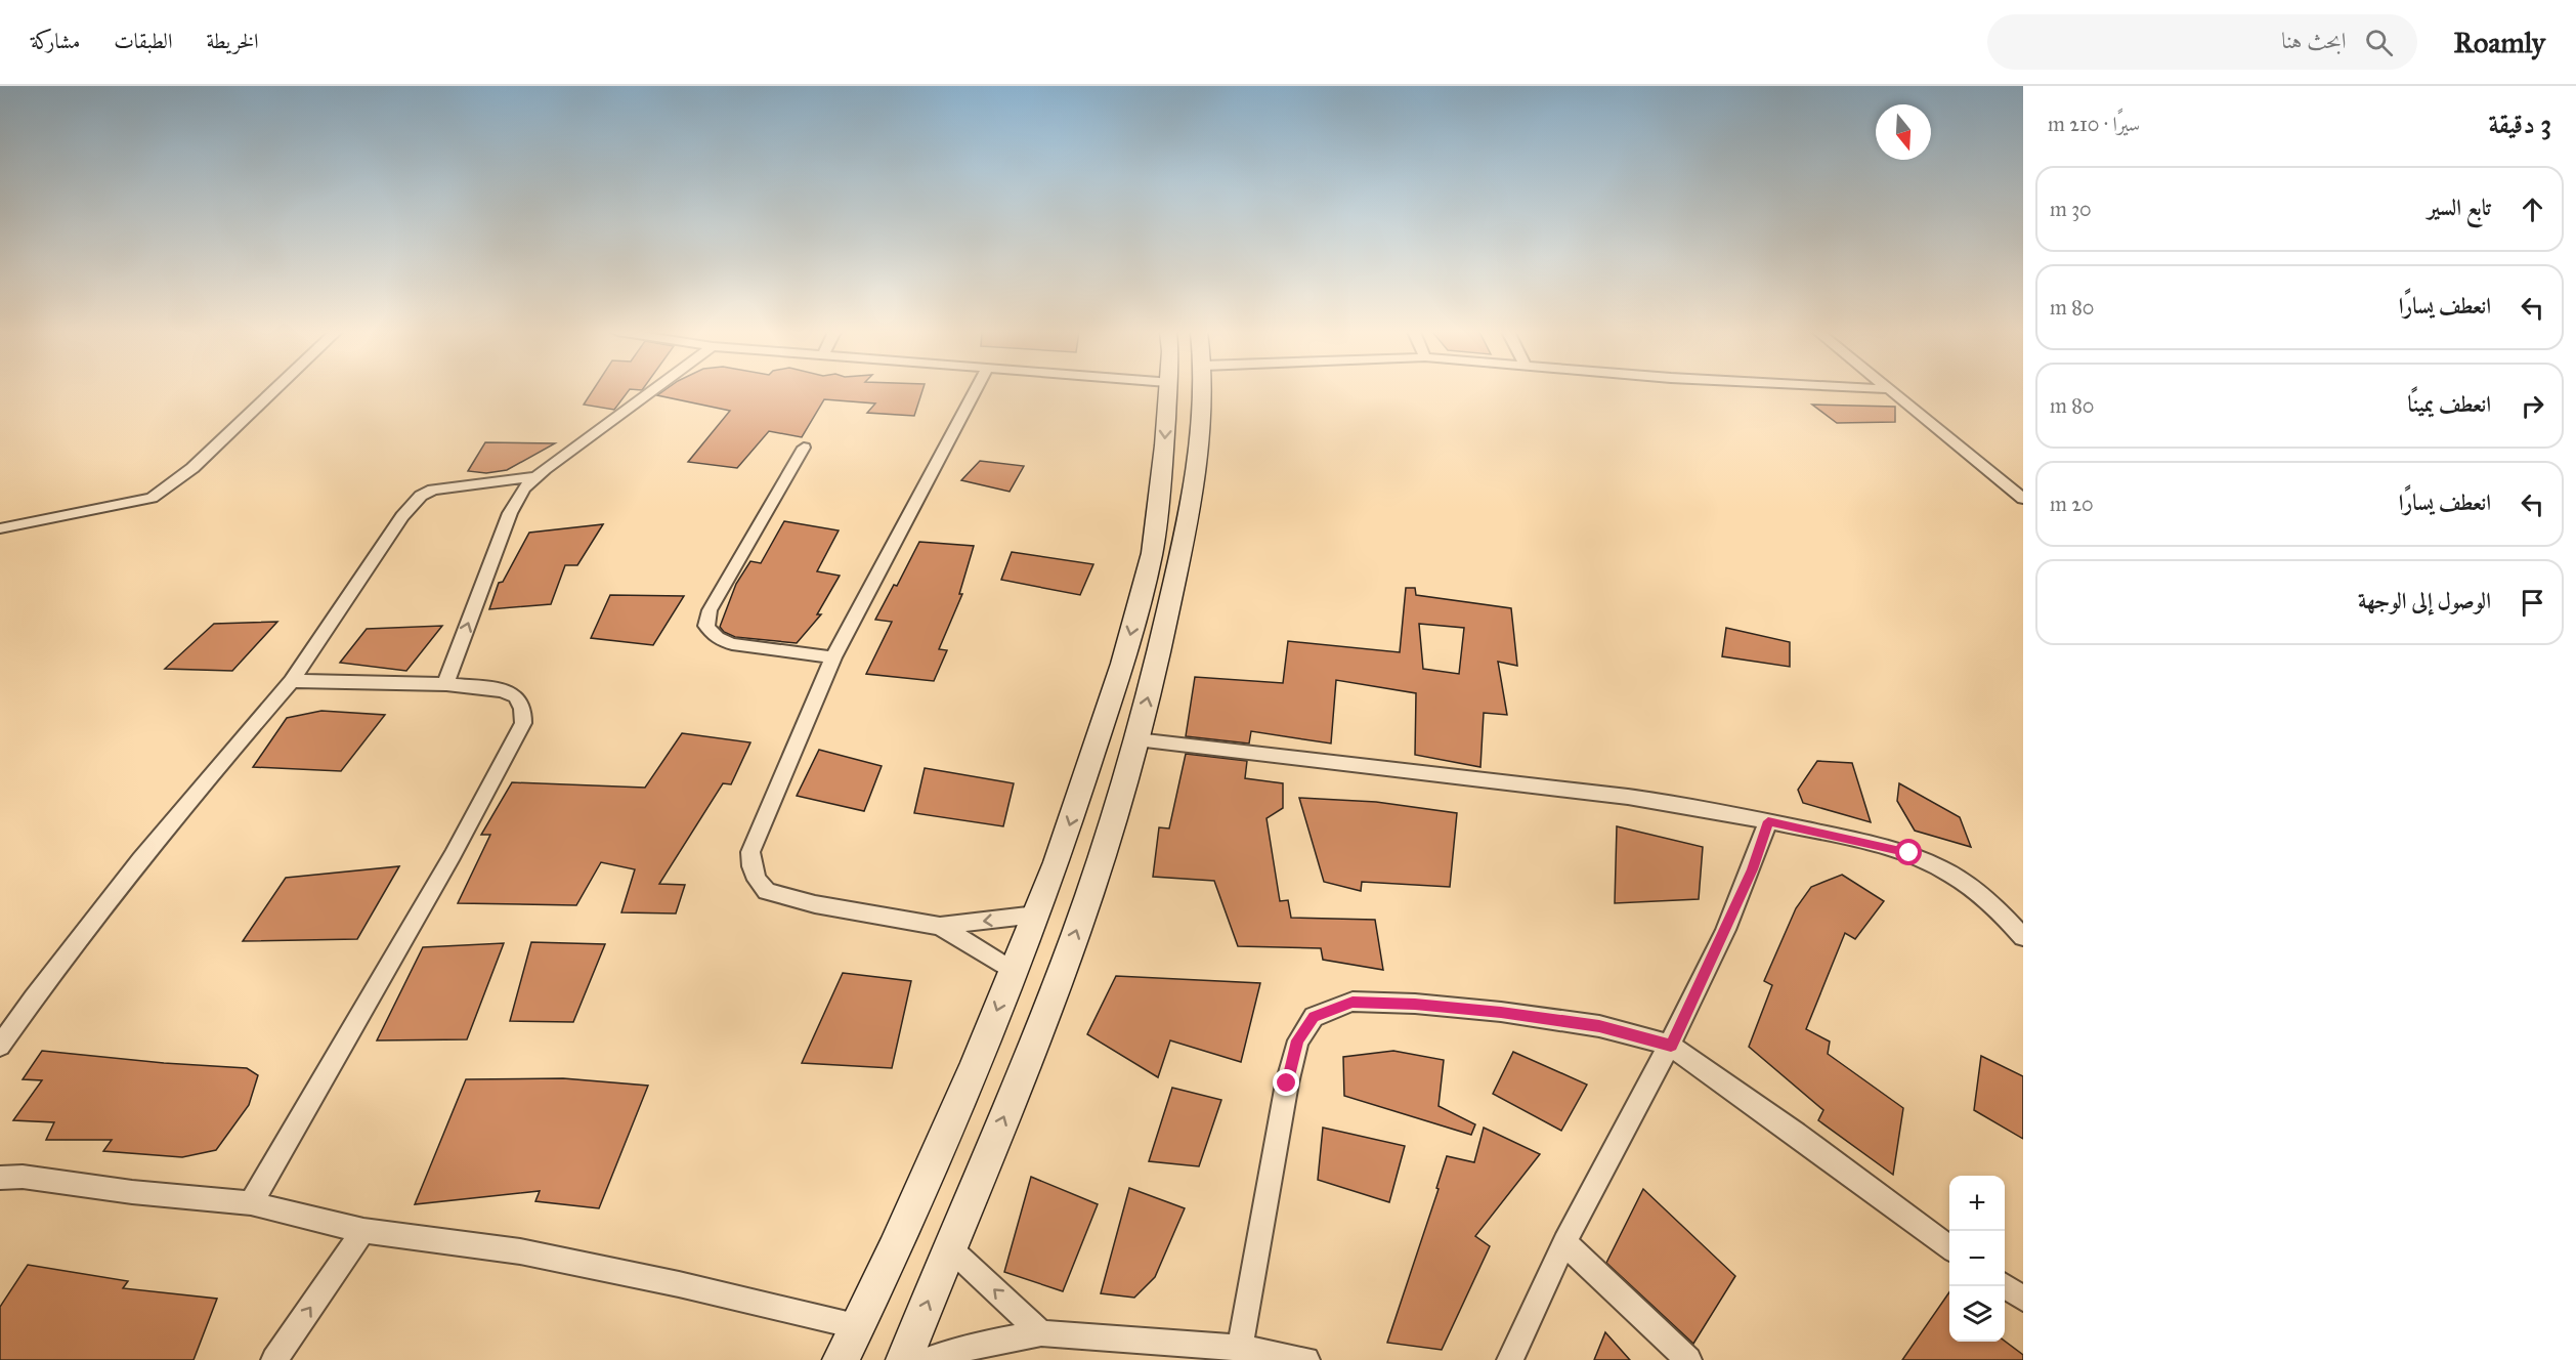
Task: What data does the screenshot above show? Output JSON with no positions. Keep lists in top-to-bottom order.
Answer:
{
  "north": "bottom",
  "page": {
    "header": "Roamly",
    "search": "ابحث هنا",
    "nav": ["الخريطة", "الطبقات", "مشاركة"],
    "heading": ["3 دقيقة", "سيرًا · 210 m"],
    "list": [
      ["تابع السير", "30 m"],
      ["انعطف يسارًا", "80 m"],
      ["انعطف يمينًا", "80 m"],
      ["انعطف يسارًا", "20 m"],
      "الوصول إلى الوجهة"
    ],
    "map_buttons": ["+", "−"]
  }
}
